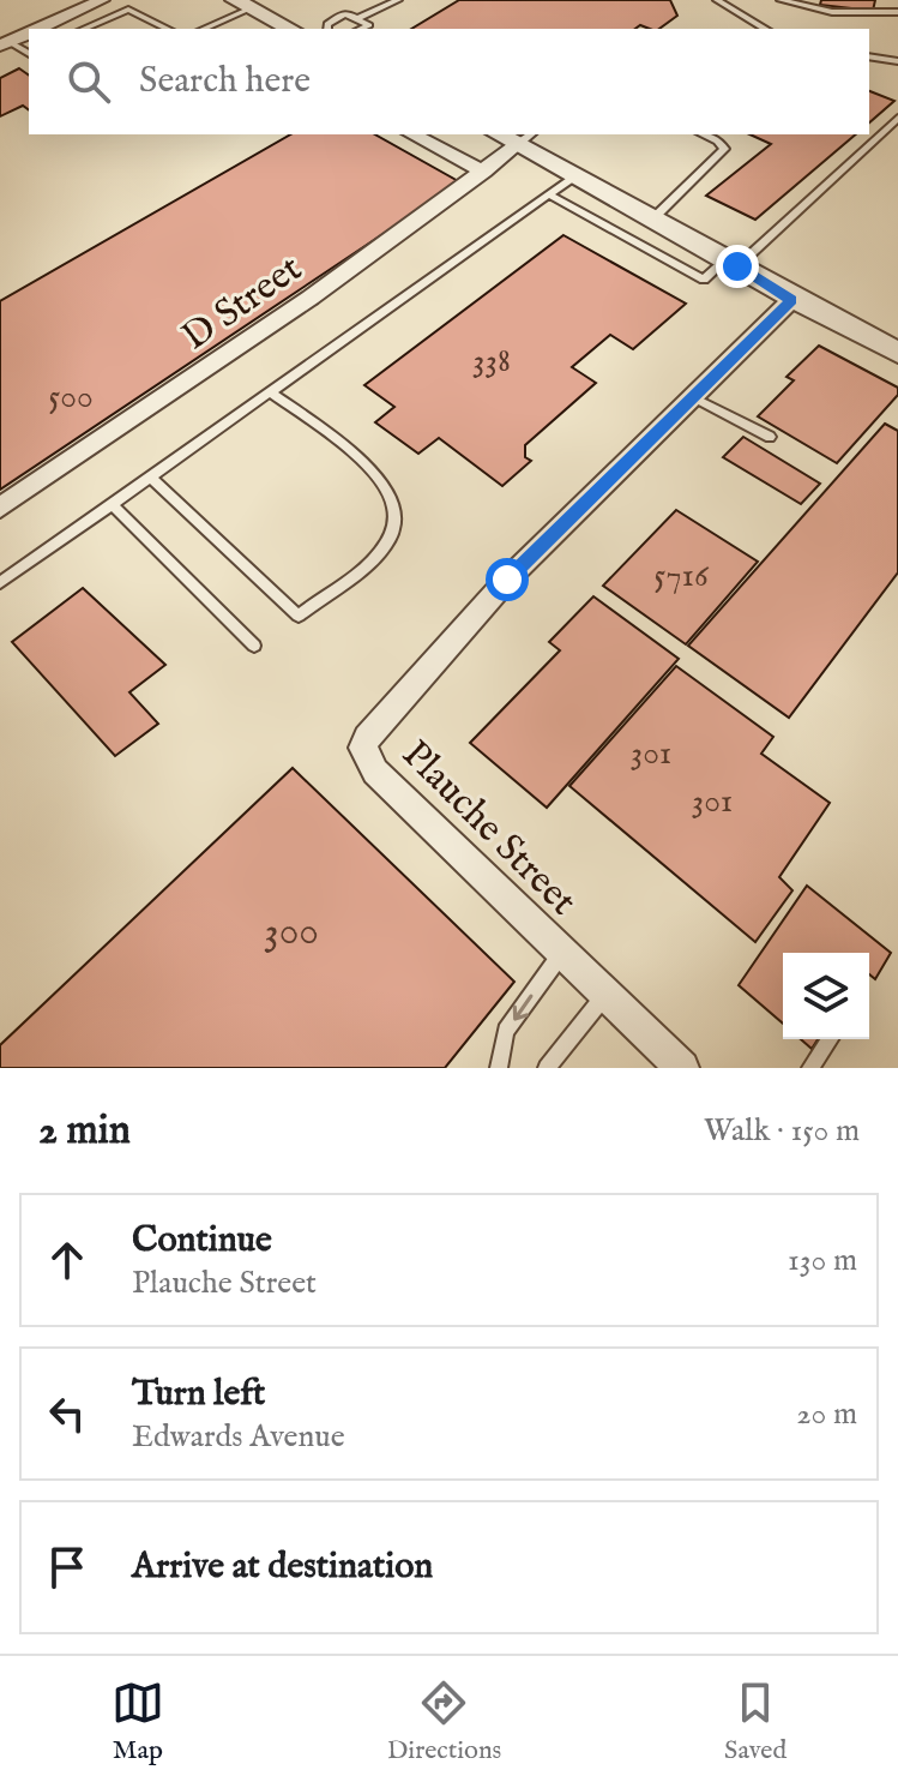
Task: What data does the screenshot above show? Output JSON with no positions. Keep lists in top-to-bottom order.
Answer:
{
  "streets": {
    "street": ["D Street", "Plauche Street"]
  },
  "house_numbers": [
    "338",
    "500",
    "5716",
    "301",
    "301",
    "300"
  ],
  "page": {
    "search": "Search here",
    "heading": ["2 min", "Walk · 150 m"],
    "list": [
      ["Continue", "Plauche Street", "130 m"],
      ["Turn left", "Edwards Avenue", "20 m"],
      "Arrive at destination"
    ],
    "nav": ["Map", "Directions", "Saved"]
  }
}
